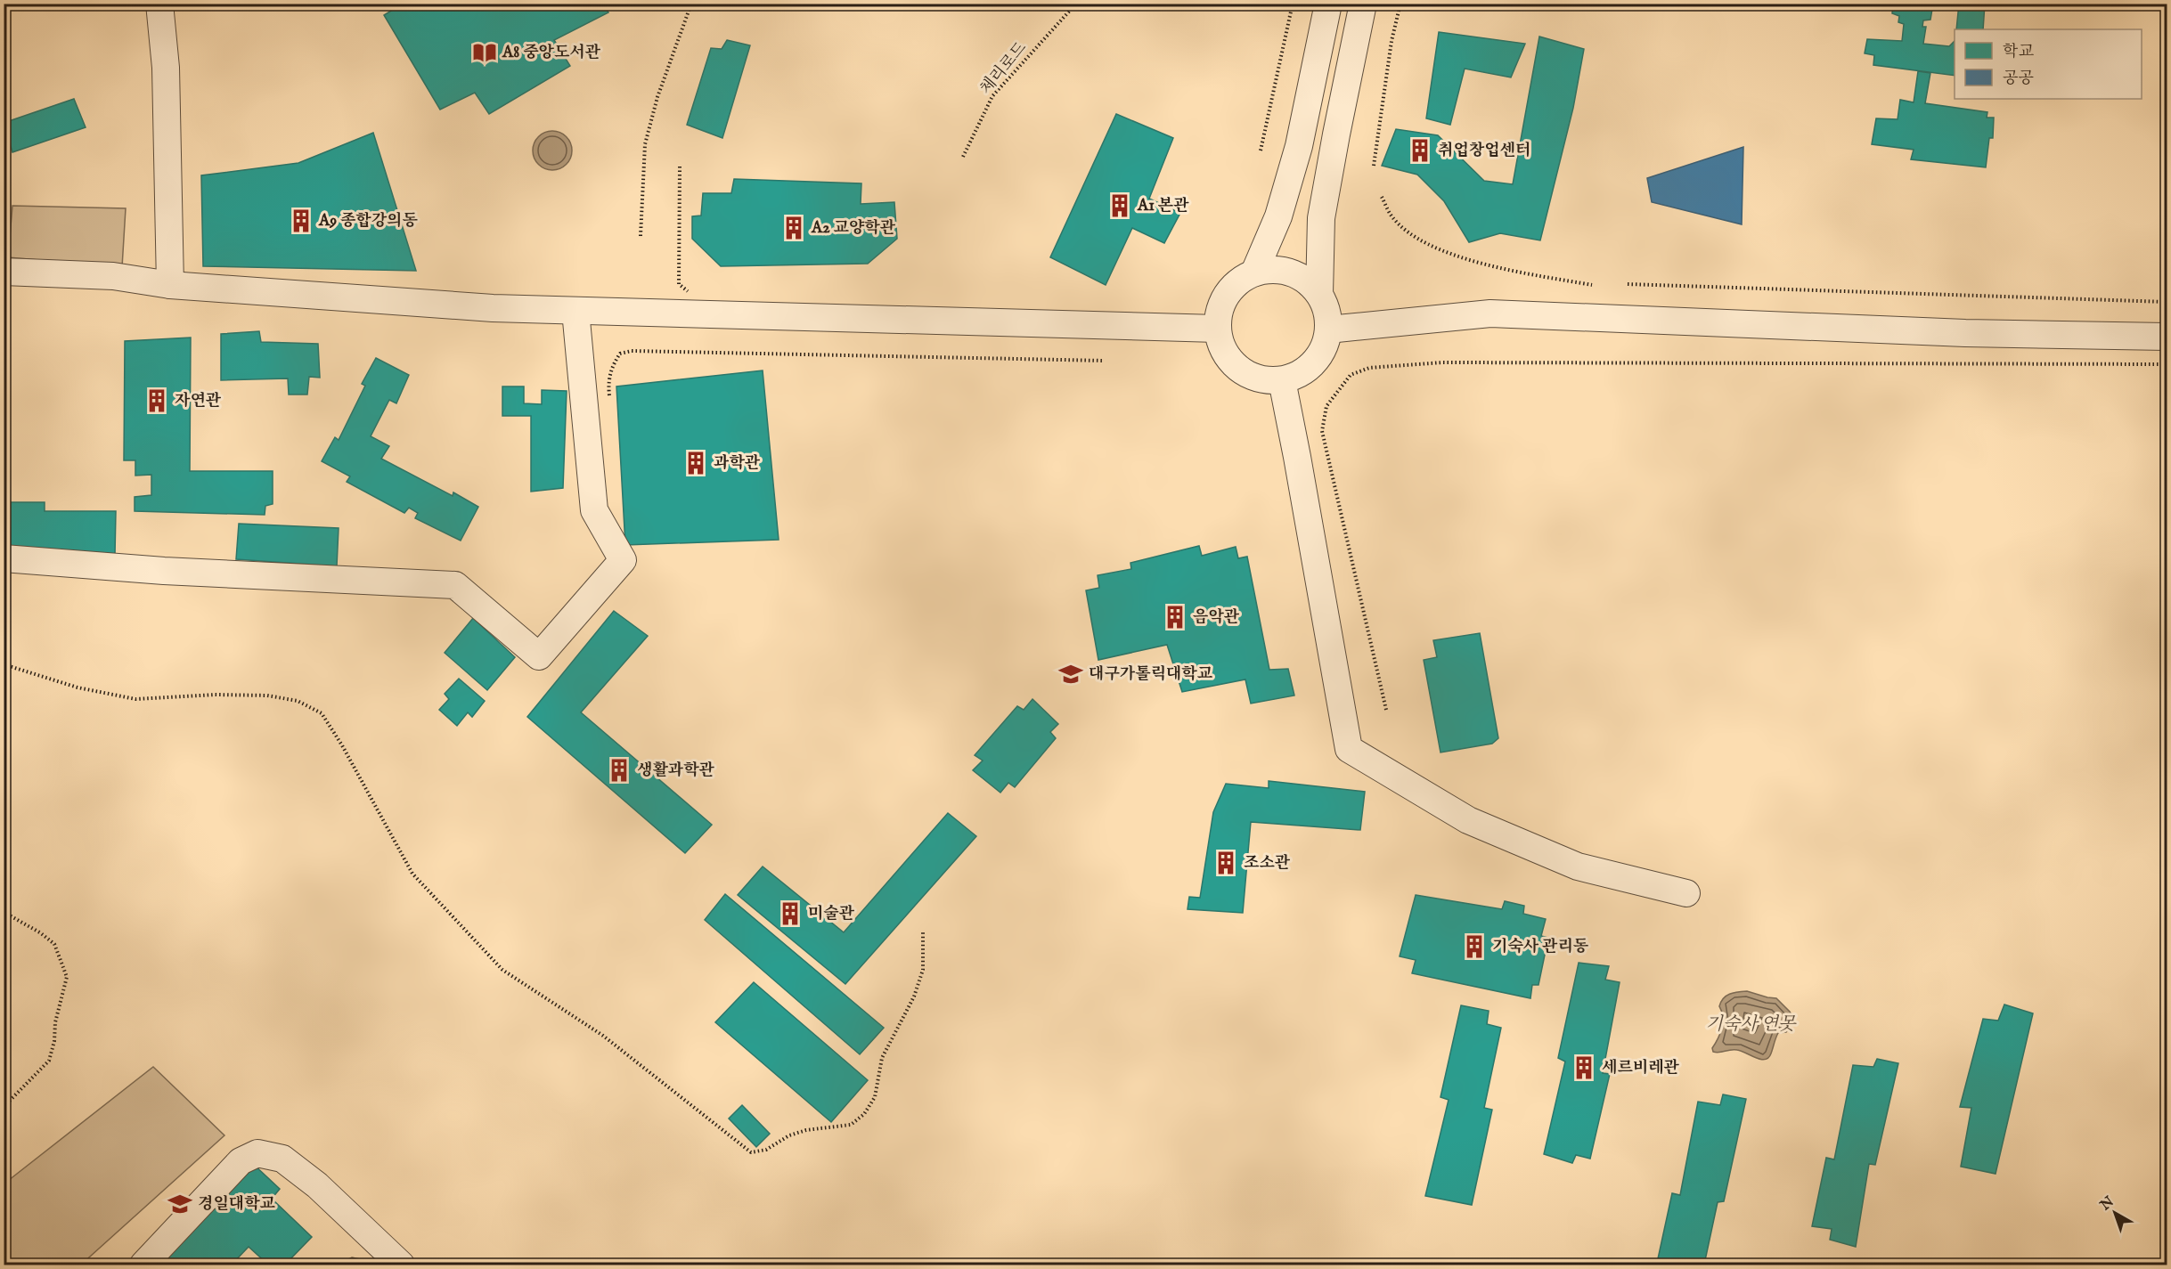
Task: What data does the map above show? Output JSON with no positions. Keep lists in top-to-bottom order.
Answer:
{
  "streets": {
    "path": ["체리로드"]
  },
  "water": ["기숙사 연못"],
  "places": {
    "library": ["A8 중앙도서관"],
    "building": [
      "취업창업센터",
      "A1 본관",
      "A9 종합강의동",
      "A2 교양학관",
      "자연관",
      "과학관",
      "음악관",
      "생활과학관",
      "조소관",
      "미술관",
      "기숙사 관리동",
      "세르비레관"
    ],
    "school or university": ["대구가톨릭대학교", "경일대학교"]
  },
  "legend": ["학교", "공공"],
  "north": "top left"
}
